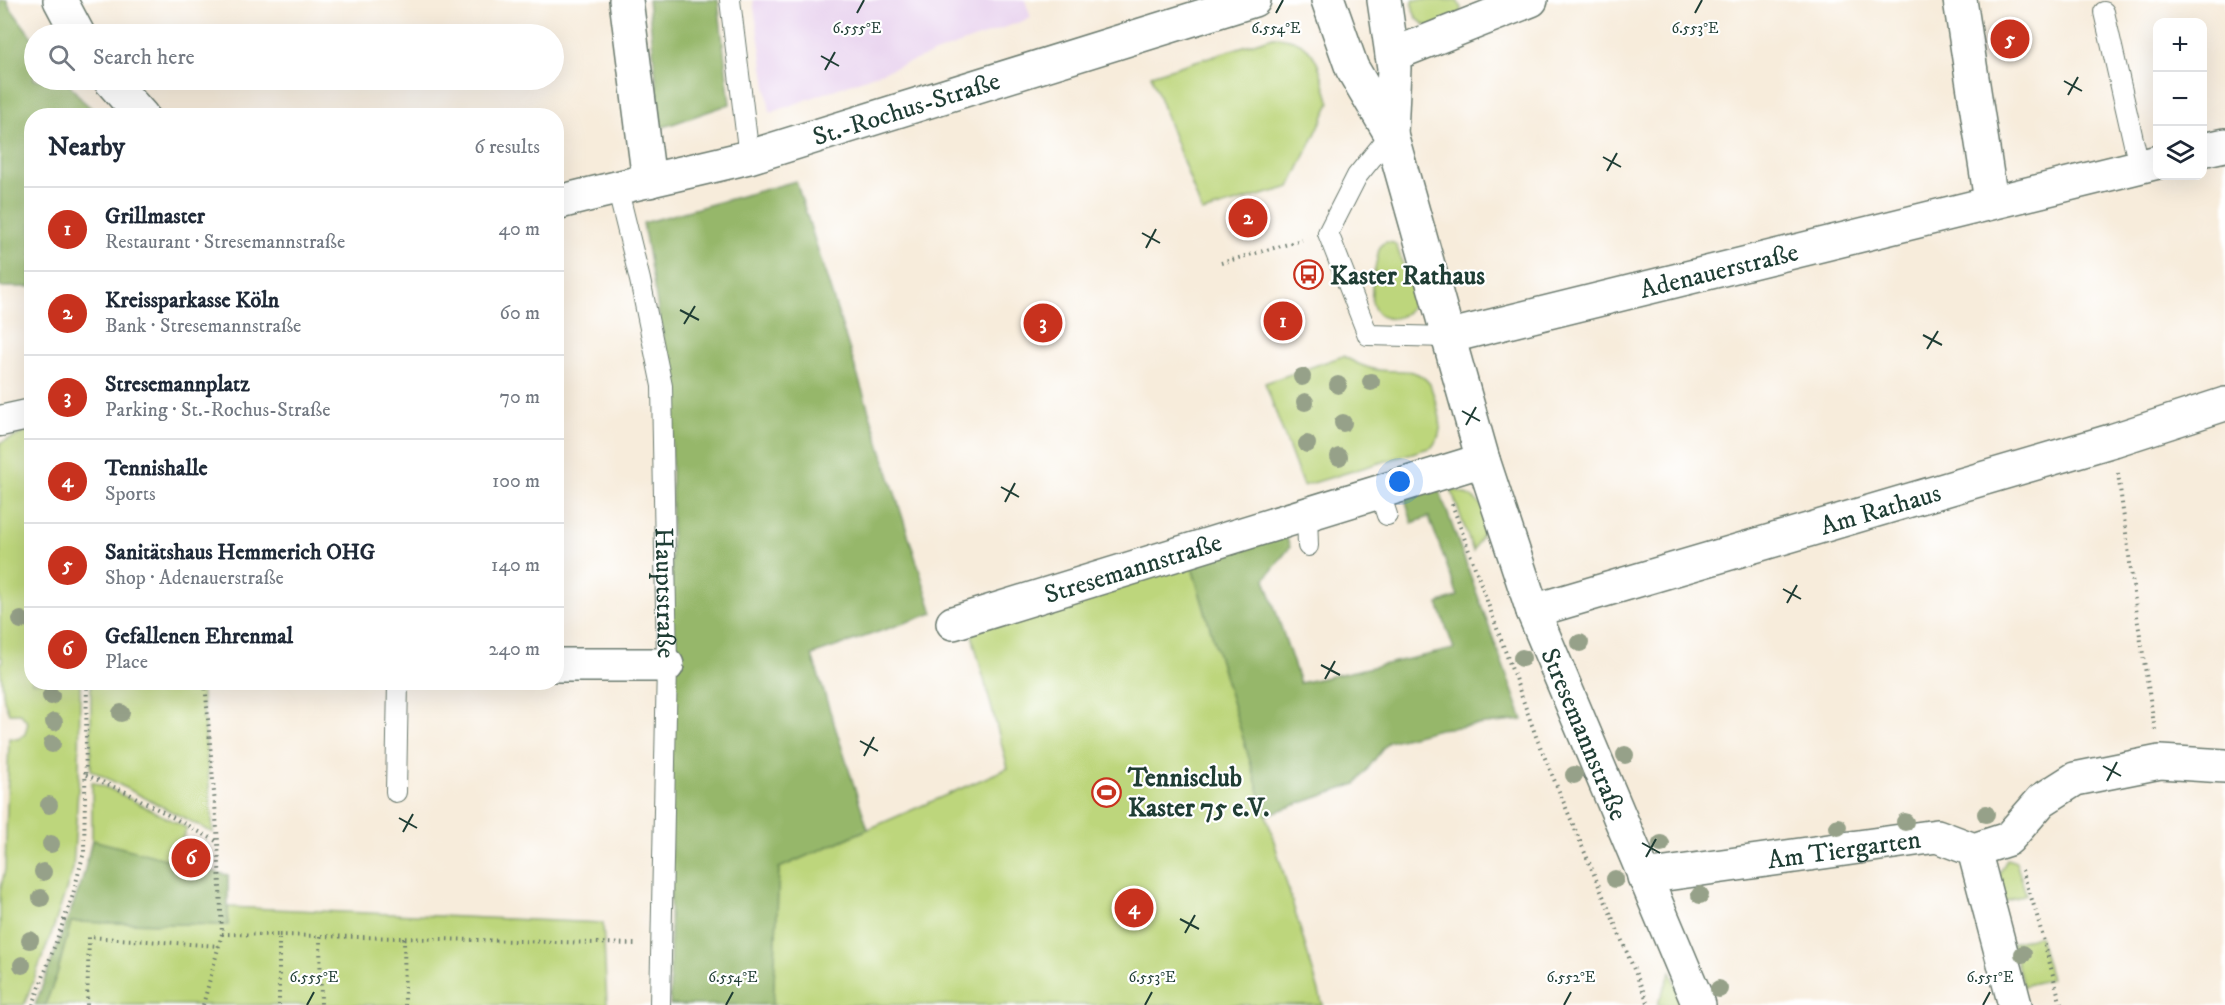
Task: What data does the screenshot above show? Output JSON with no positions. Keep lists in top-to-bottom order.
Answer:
{
  "streets": {
    "street": [
      "St.-Rochus-Straße",
      "Adenauerstraße",
      "Am Rathaus",
      "Stresemannstraße",
      "Am Tiergarten"
    ],
    "lane": ["Hauptstraße"]
  },
  "crossings": [
    ["St.-Rochus-Straße", "Hauptstraße"],
    ["Adenauerstraße", "Stresemannstraße"],
    ["Am Rathaus", "Stresemannstraße"],
    ["Stresemannstraße", "Am Tiergarten"]
  ],
  "places": {
    "bus stop": ["Kaster Rathaus"],
    "sports": ["Tennisclub Kaster 75 e.V."]
  },
  "page": {
    "pins": [
      "5",
      "2",
      "1",
      "3",
      "6",
      "4"
    ],
    "map_buttons": ["+", "−"],
    "search": "Search here",
    "heading": ["Nearby", "6 results"],
    "list": [
      {
        "mark": "1",
        "name": "Grillmaster",
        "note": "Restaurant · Stresemannstraße",
        "value": "40 m"
      },
      {
        "mark": "2",
        "name": "Kreissparkasse Köln",
        "note": "Bank · Stresemannstraße",
        "value": "60 m"
      },
      {
        "mark": "3",
        "name": "Stresemannplatz",
        "note": "Parking · St.-Rochus-Straße",
        "value": "70 m"
      },
      {
        "mark": "4",
        "name": "Tennishalle",
        "note": "Sports",
        "value": "100 m"
      },
      {
        "mark": "5",
        "name": "Sanitätshaus Hemmerich OHG",
        "note": "Shop · Adenauerstraße",
        "value": "140 m"
      },
      {
        "mark": "6",
        "name": "Gefallenen Ehrenmal",
        "note": "Place",
        "value": "240 m"
      }
    ]
  },
  "coordinates": [
    "6.555°E",
    "6.554°E",
    "6.553°E",
    "6.552°E",
    "6.551°E"
  ]
}
